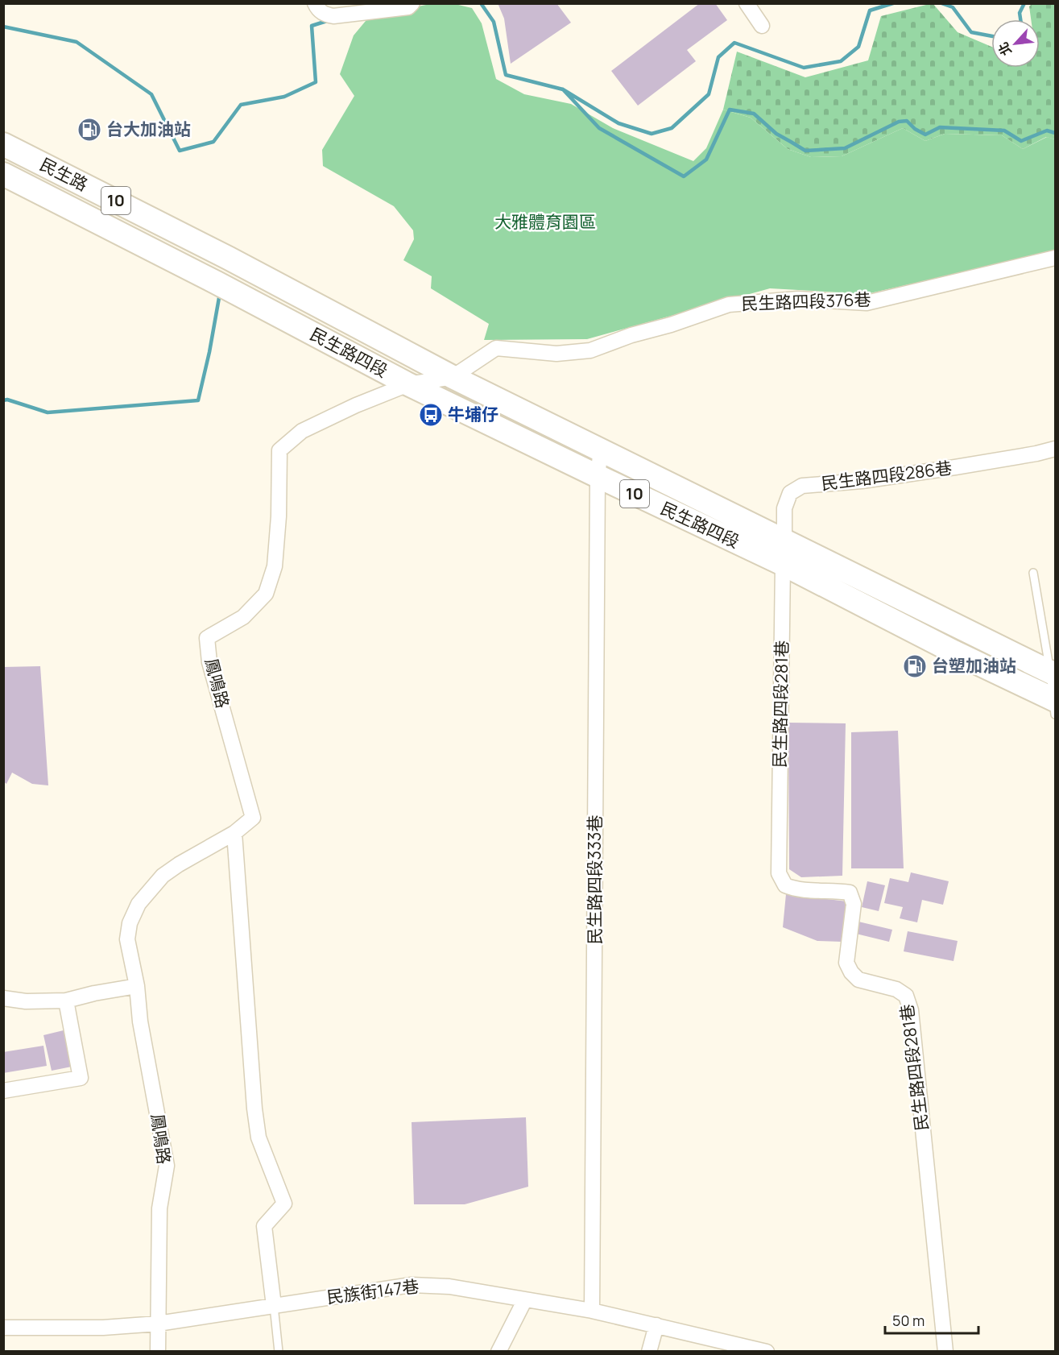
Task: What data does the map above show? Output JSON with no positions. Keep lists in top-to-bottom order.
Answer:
{
  "streets": {
    "main road": ["民生路", "10", "民生路四段"],
    "street": [
      "民生路四段376巷",
      "民生路四段286巷",
      "鳳鳴路",
      "民生路四段281巷",
      "民生路四段333巷",
      "民族街147巷"
    ]
  },
  "crossings": [
    ["民生路", "民生路四段"],
    ["民生路四段376巷", "民生路四段"],
    ["民生路四段376巷", "鳳鳴路"],
    ["民生路四段", "民生路四段286巷"],
    ["民生路四段", "鳳鳴路"],
    ["民生路四段", "民生路四段281巷"],
    ["民生路四段", "民生路四段333巷"],
    ["民生路四段286巷", "民生路四段281巷"],
    ["鳳鳴路", "民族街147巷"],
    ["民生路四段333巷", "民族街147巷"]
  ],
  "parks": ["大雅體育園區"],
  "places": {
    "fuel station": ["台大加油站", "台塑加油站"],
    "bus stop": ["牛埔仔"]
  },
  "scale_bar": "50 m",
  "north": "bottom left"
}
